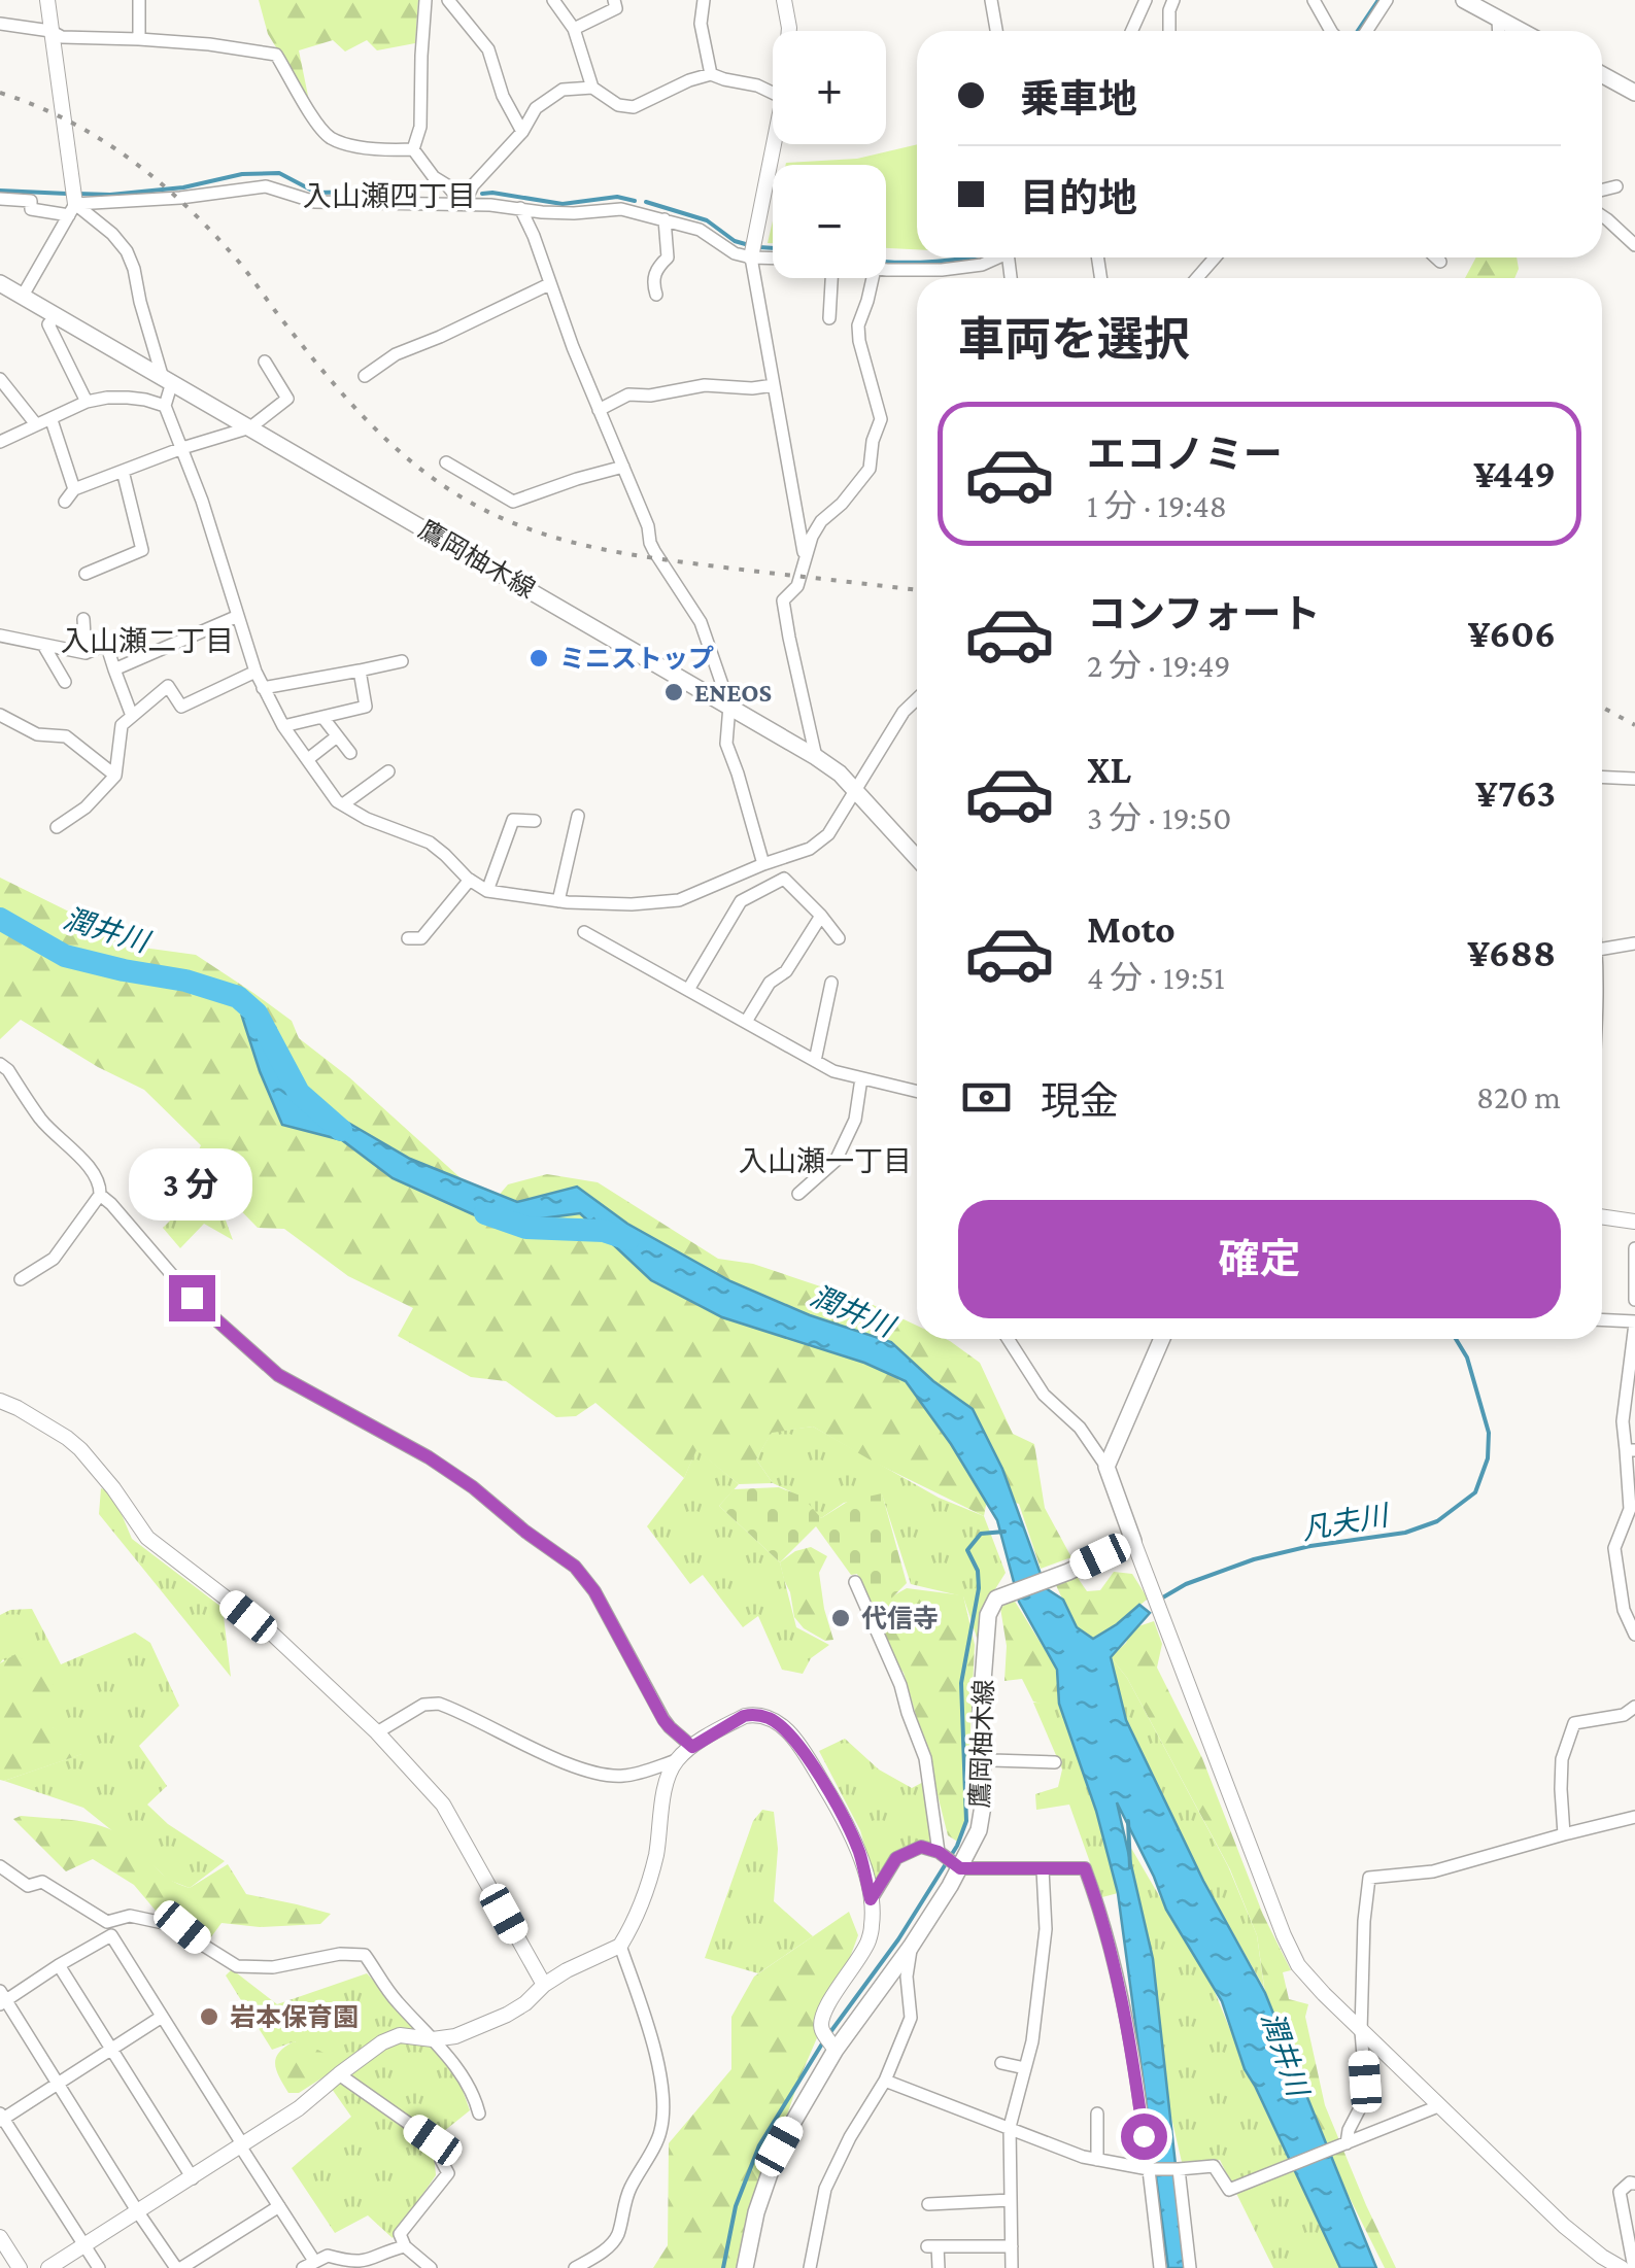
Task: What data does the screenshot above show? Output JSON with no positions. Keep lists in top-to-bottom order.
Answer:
{
  "streets": {
    "main road": ["鷹岡柚木線"]
  },
  "districts": ["入山瀬四丁目", "入山瀬二丁目", "入山瀬一丁目"],
  "water": ["潤井川", "凡夫川"],
  "places": [
    "ミニストップ",
    "ENEOS",
    "代信寺",
    "岩本保育園"
  ],
  "page": {
    "map_buttons": ["+", "−"],
    "banner": ["乗車地", "目的地"],
    "heading": "車両を選択",
    "list": [
      {
        "name": "エコノミー",
        "note": "1 分 · 19:48",
        "value": "¥449"
      },
      {
        "name": "コンフォート",
        "note": "2 分 · 19:49",
        "value": "¥606"
      },
      {
        "name": "XL",
        "note": "3 分 · 19:50",
        "value": "¥763"
      },
      {
        "name": "Moto",
        "note": "4 分 · 19:51",
        "value": "¥688"
      }
    ],
    "pay": ["現金", "820 m"],
    "bubble": "3 分",
    "buttons": "確定"
  }
}
